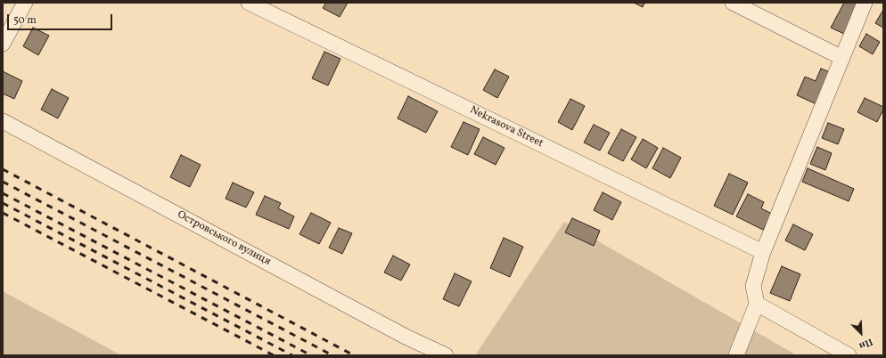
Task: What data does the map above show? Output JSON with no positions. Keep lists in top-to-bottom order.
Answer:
{
  "streets": {
    "street": ["Nekrasova Street", "Островського вулиця"]
  },
  "scale_bar": "50 m",
  "north": "bottom right"
}
